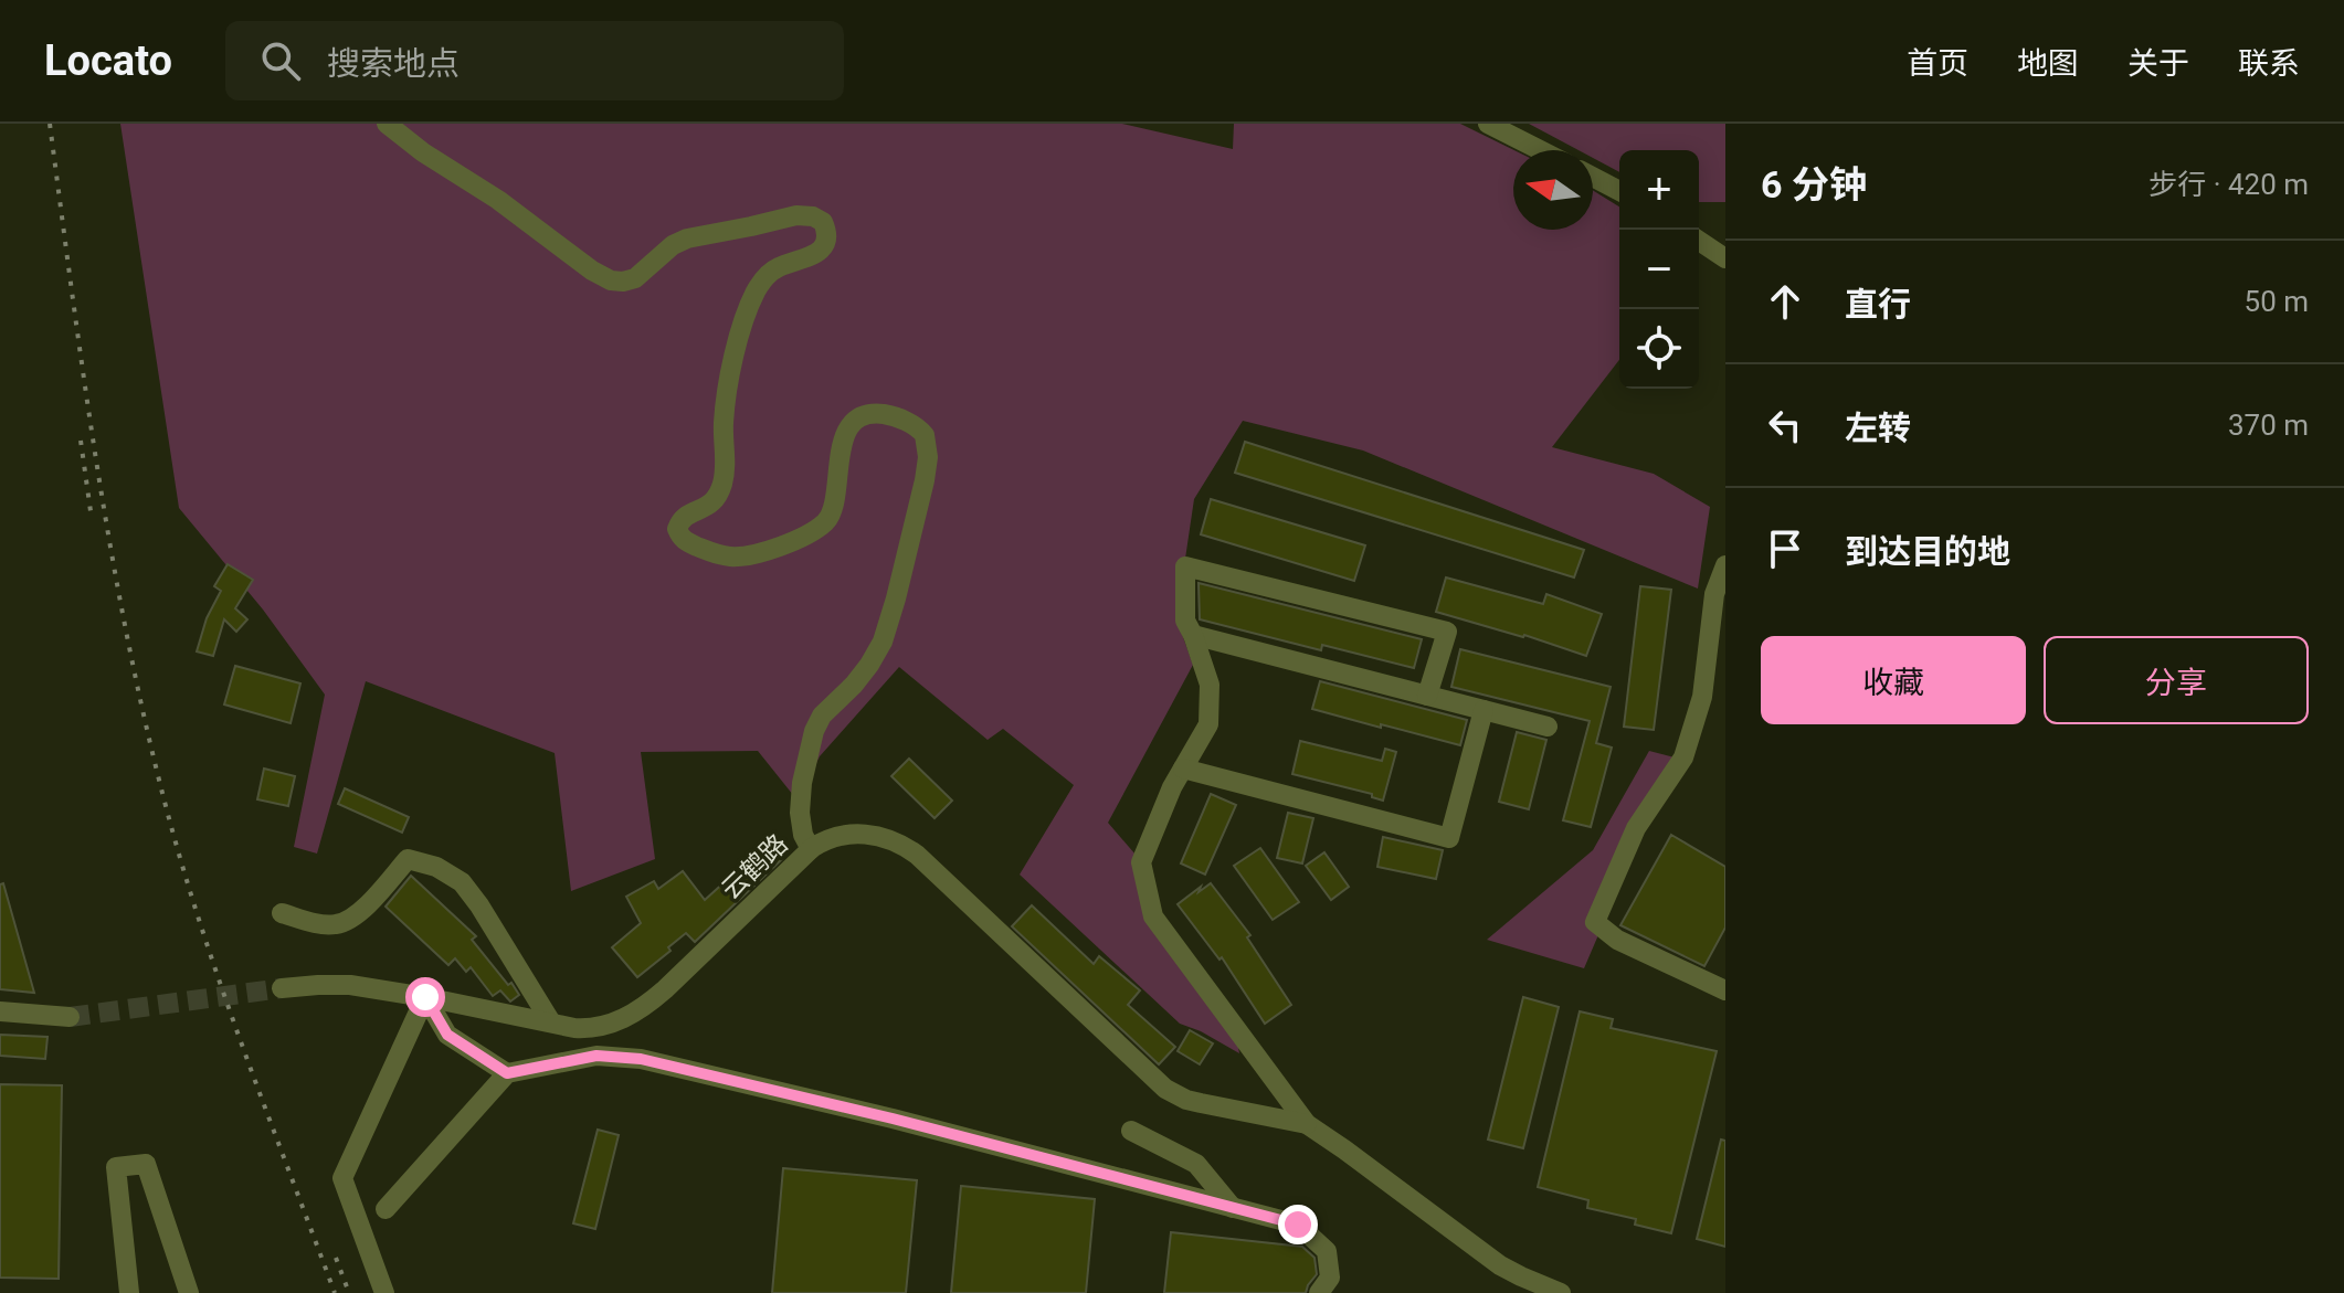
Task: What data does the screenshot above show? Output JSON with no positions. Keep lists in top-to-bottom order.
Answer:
{
  "streets": {
    "street": ["云鹤路"]
  },
  "north": "left",
  "page": {
    "header": "Locato",
    "search": "搜索地点",
    "nav": [
      "首页",
      "地图",
      "关于",
      "联系"
    ],
    "heading": ["6 分钟", "步行 · 420 m"],
    "map_buttons": ["+", "−"],
    "list": [
      ["直行", "50 m"],
      ["左转", "370 m"],
      "到达目的地"
    ],
    "buttons": ["收藏", "分享"]
  }
}
